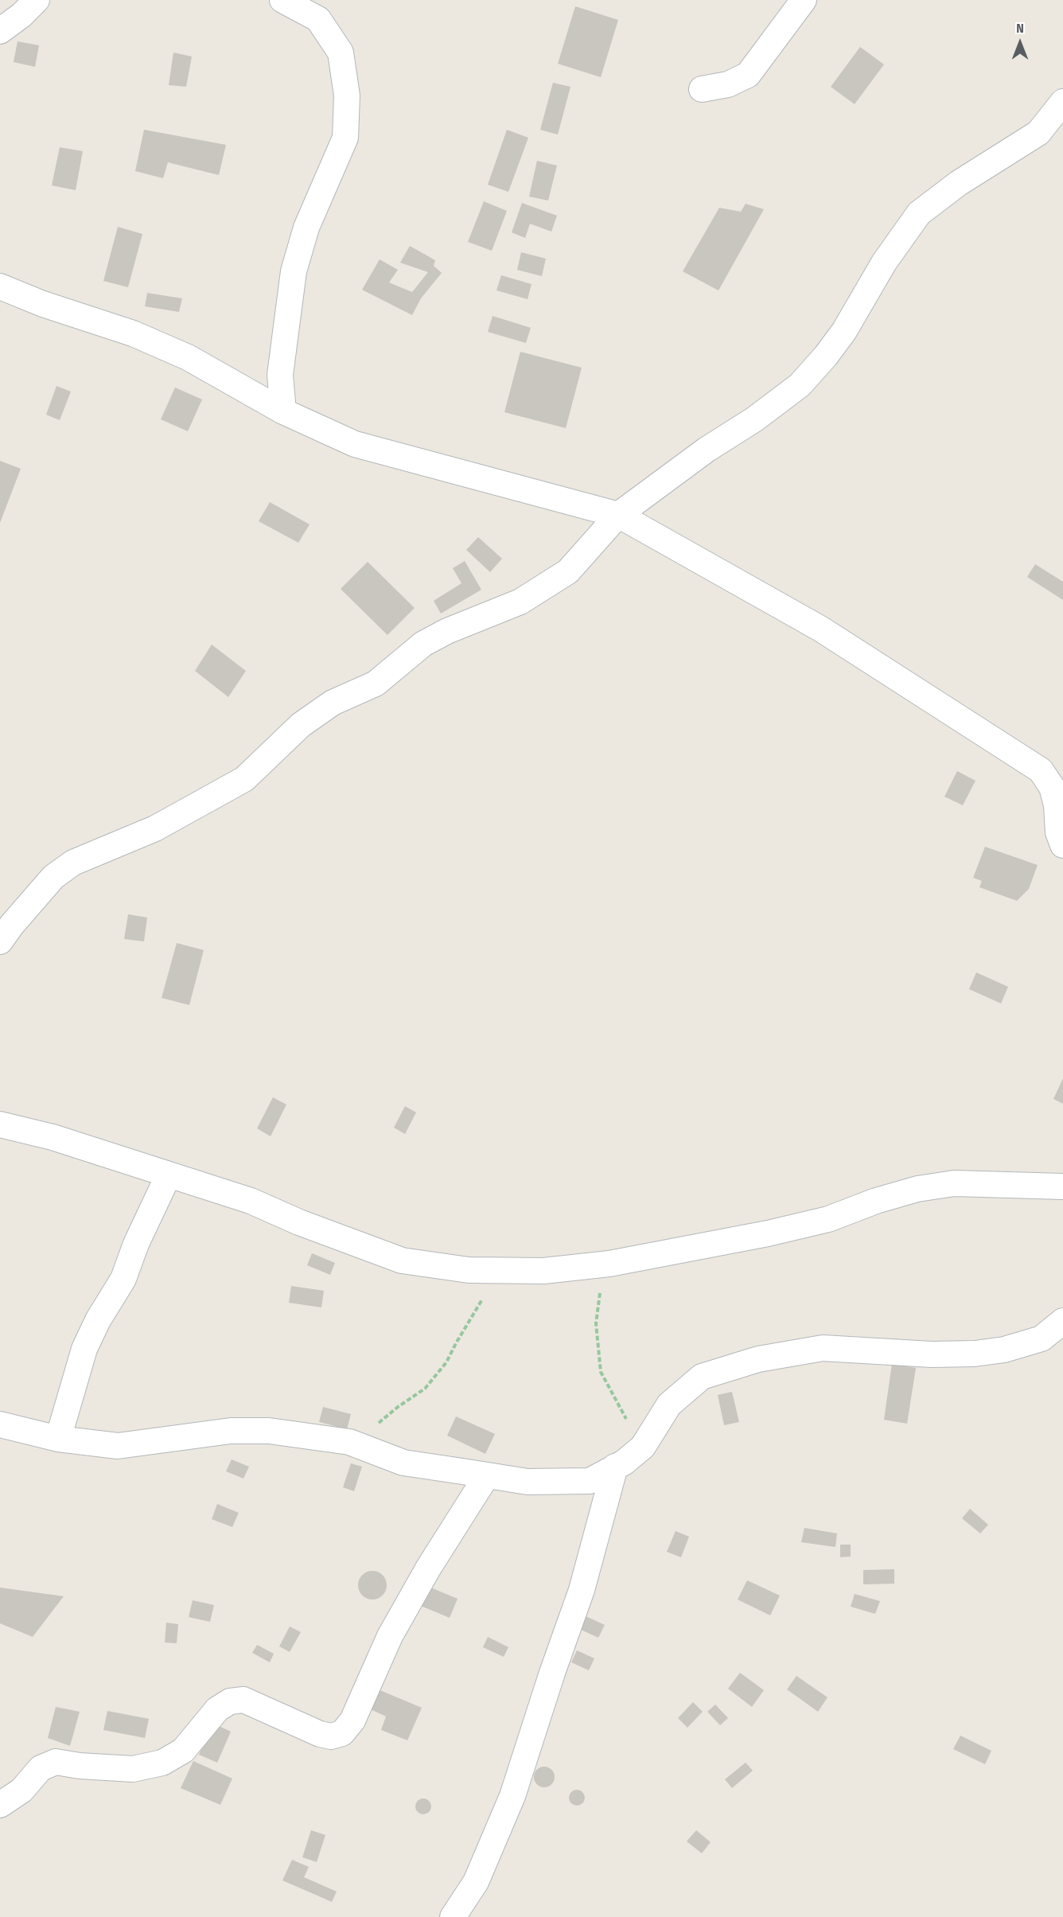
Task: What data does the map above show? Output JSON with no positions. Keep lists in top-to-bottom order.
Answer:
{
  "north": "top"
}
